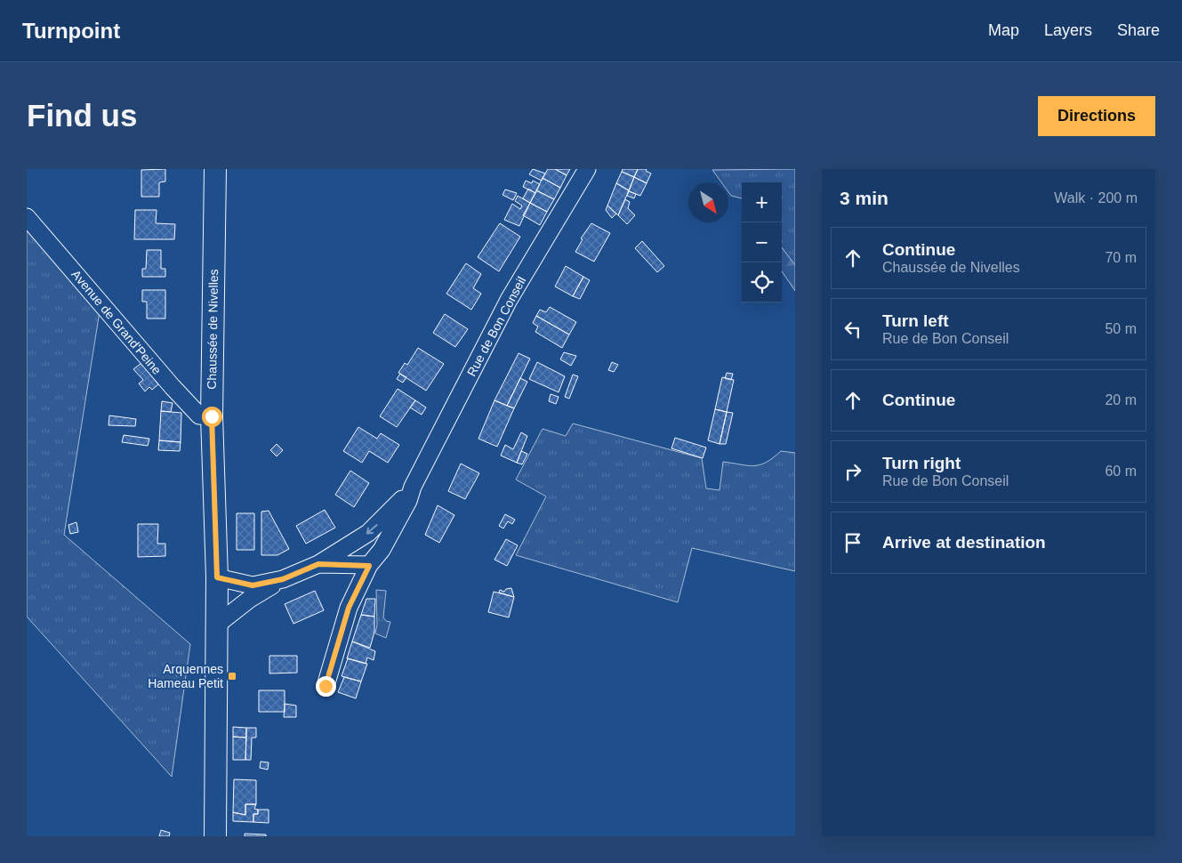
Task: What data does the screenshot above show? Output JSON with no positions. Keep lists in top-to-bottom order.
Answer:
{
  "streets": {
    "main road": ["Chaussée de Nivelles"],
    "street": ["Avenue de Grand'Peine", "Rue de Bon Conseil"]
  },
  "crossings": [
    ["Avenue de Grand'Peine", "Chaussée de Nivelles"],
    ["Rue de Bon Conseil", "Chaussée de Nivelles"]
  ],
  "places": {
    "transit": ["Arquennes Hameau Petit"]
  },
  "north": "bottom right",
  "page": {
    "header": "Turnpoint",
    "nav": ["Map", "Layers", "Share"],
    "buttons": "Directions",
    "title": "Find us",
    "heading": ["3 min", "Walk · 200 m"],
    "map_buttons": ["+", "−"],
    "list": [
      ["Continue", "Chaussée de Nivelles", "70 m"],
      ["Turn left", "Rue de Bon Conseil", "50 m"],
      ["Continue", "20 m"],
      ["Turn right", "Rue de Bon Conseil", "60 m"],
      "Arrive at destination"
    ]
  }
}
